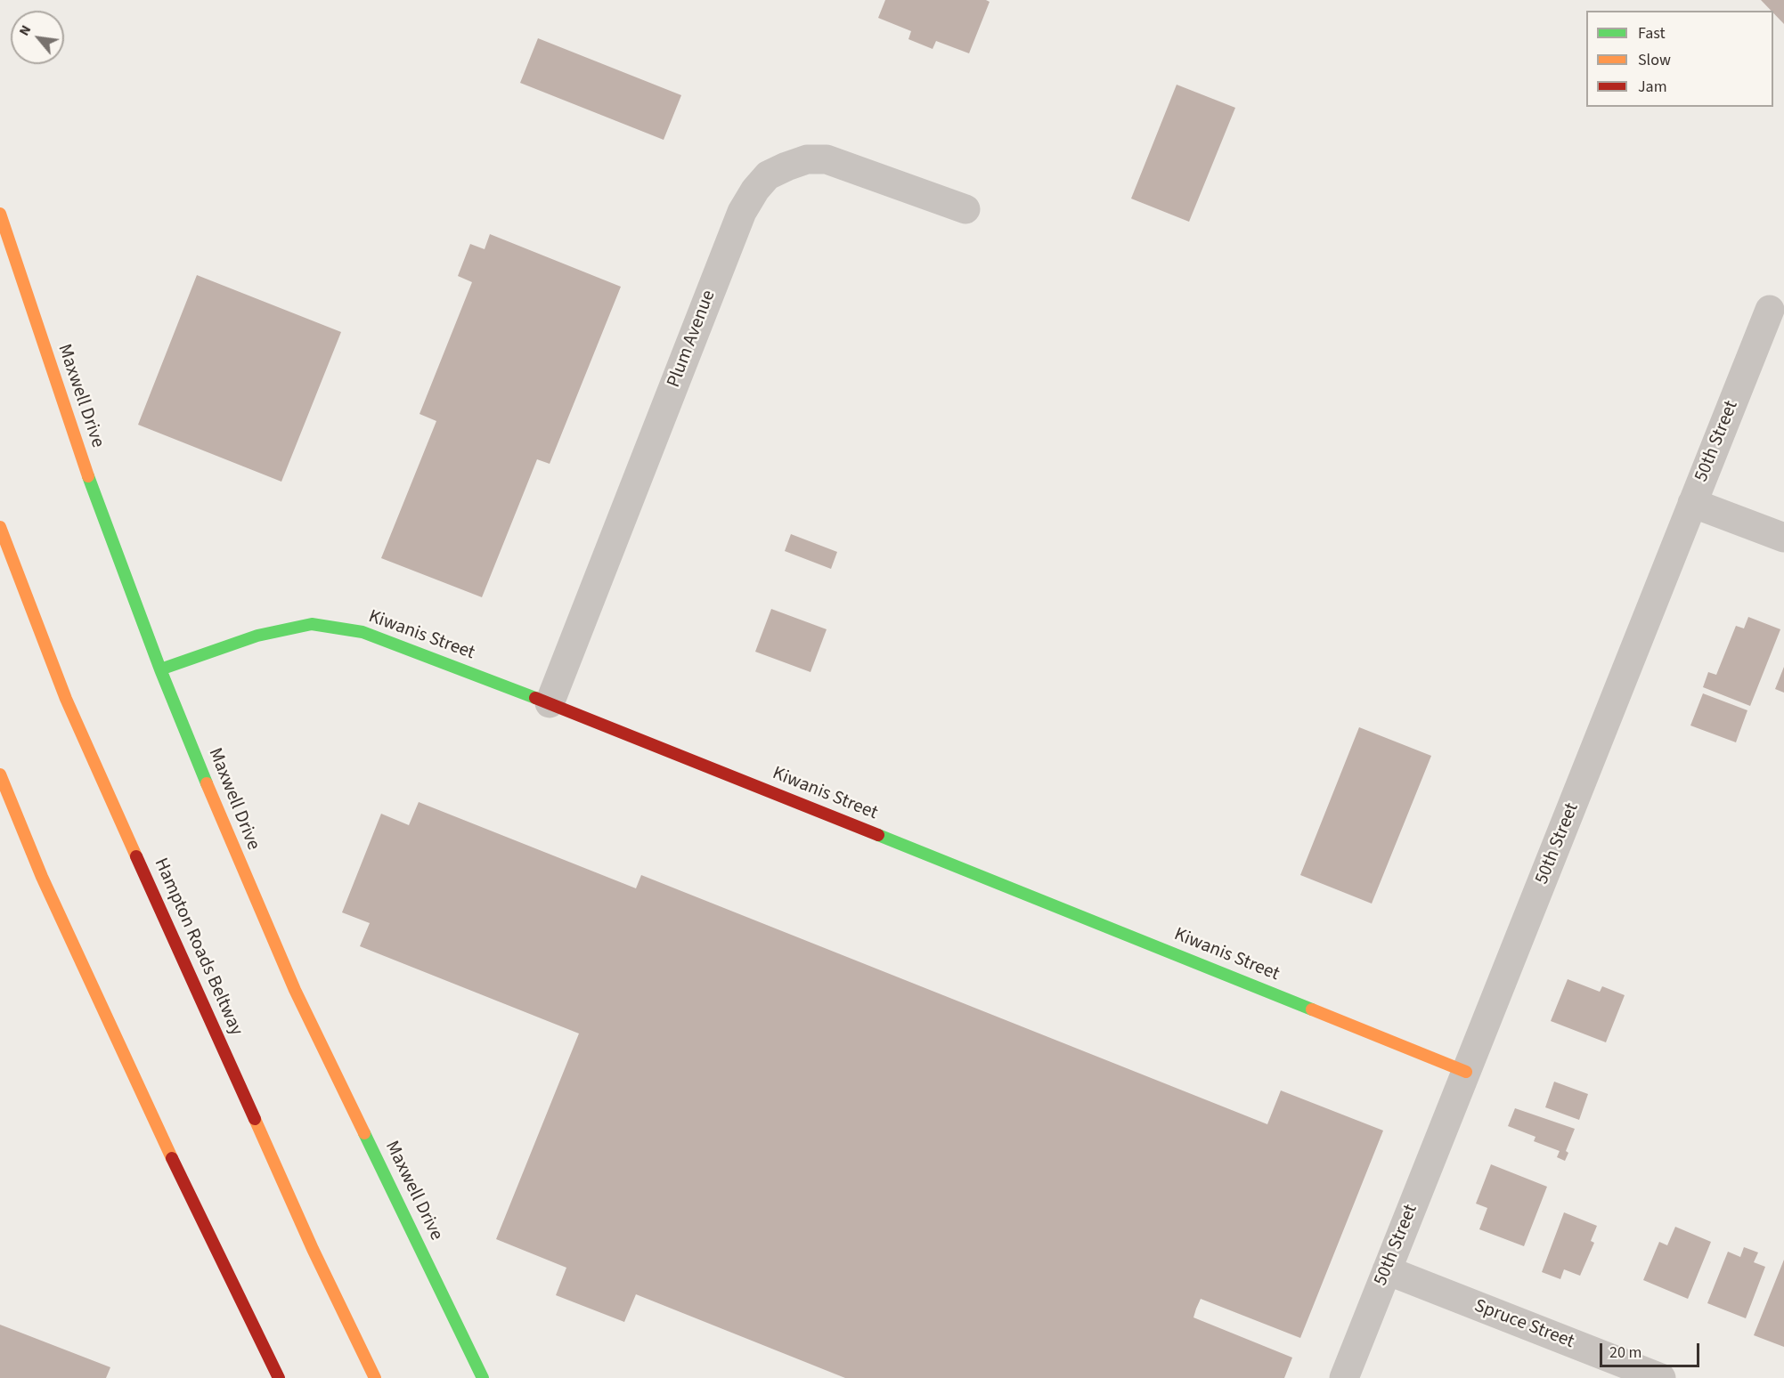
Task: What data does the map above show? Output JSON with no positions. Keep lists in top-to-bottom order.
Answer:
{
  "streets": {
    "main road": ["Maxwell Drive", "Kiwanis Street", "Hampton Roads Beltway"],
    "street": ["Plum Avenue", "50th Street", "Spruce Street"]
  },
  "crossings": [
    ["Plum Avenue", "Kiwanis Street"],
    ["Maxwell Drive", "Kiwanis Street"],
    ["50th Street", "Kiwanis Street"],
    ["50th Street", "Spruce Street"]
  ],
  "legend": ["Fast", "Slow", "Jam"],
  "scale_bar": "20 m",
  "north": "top left"
}
